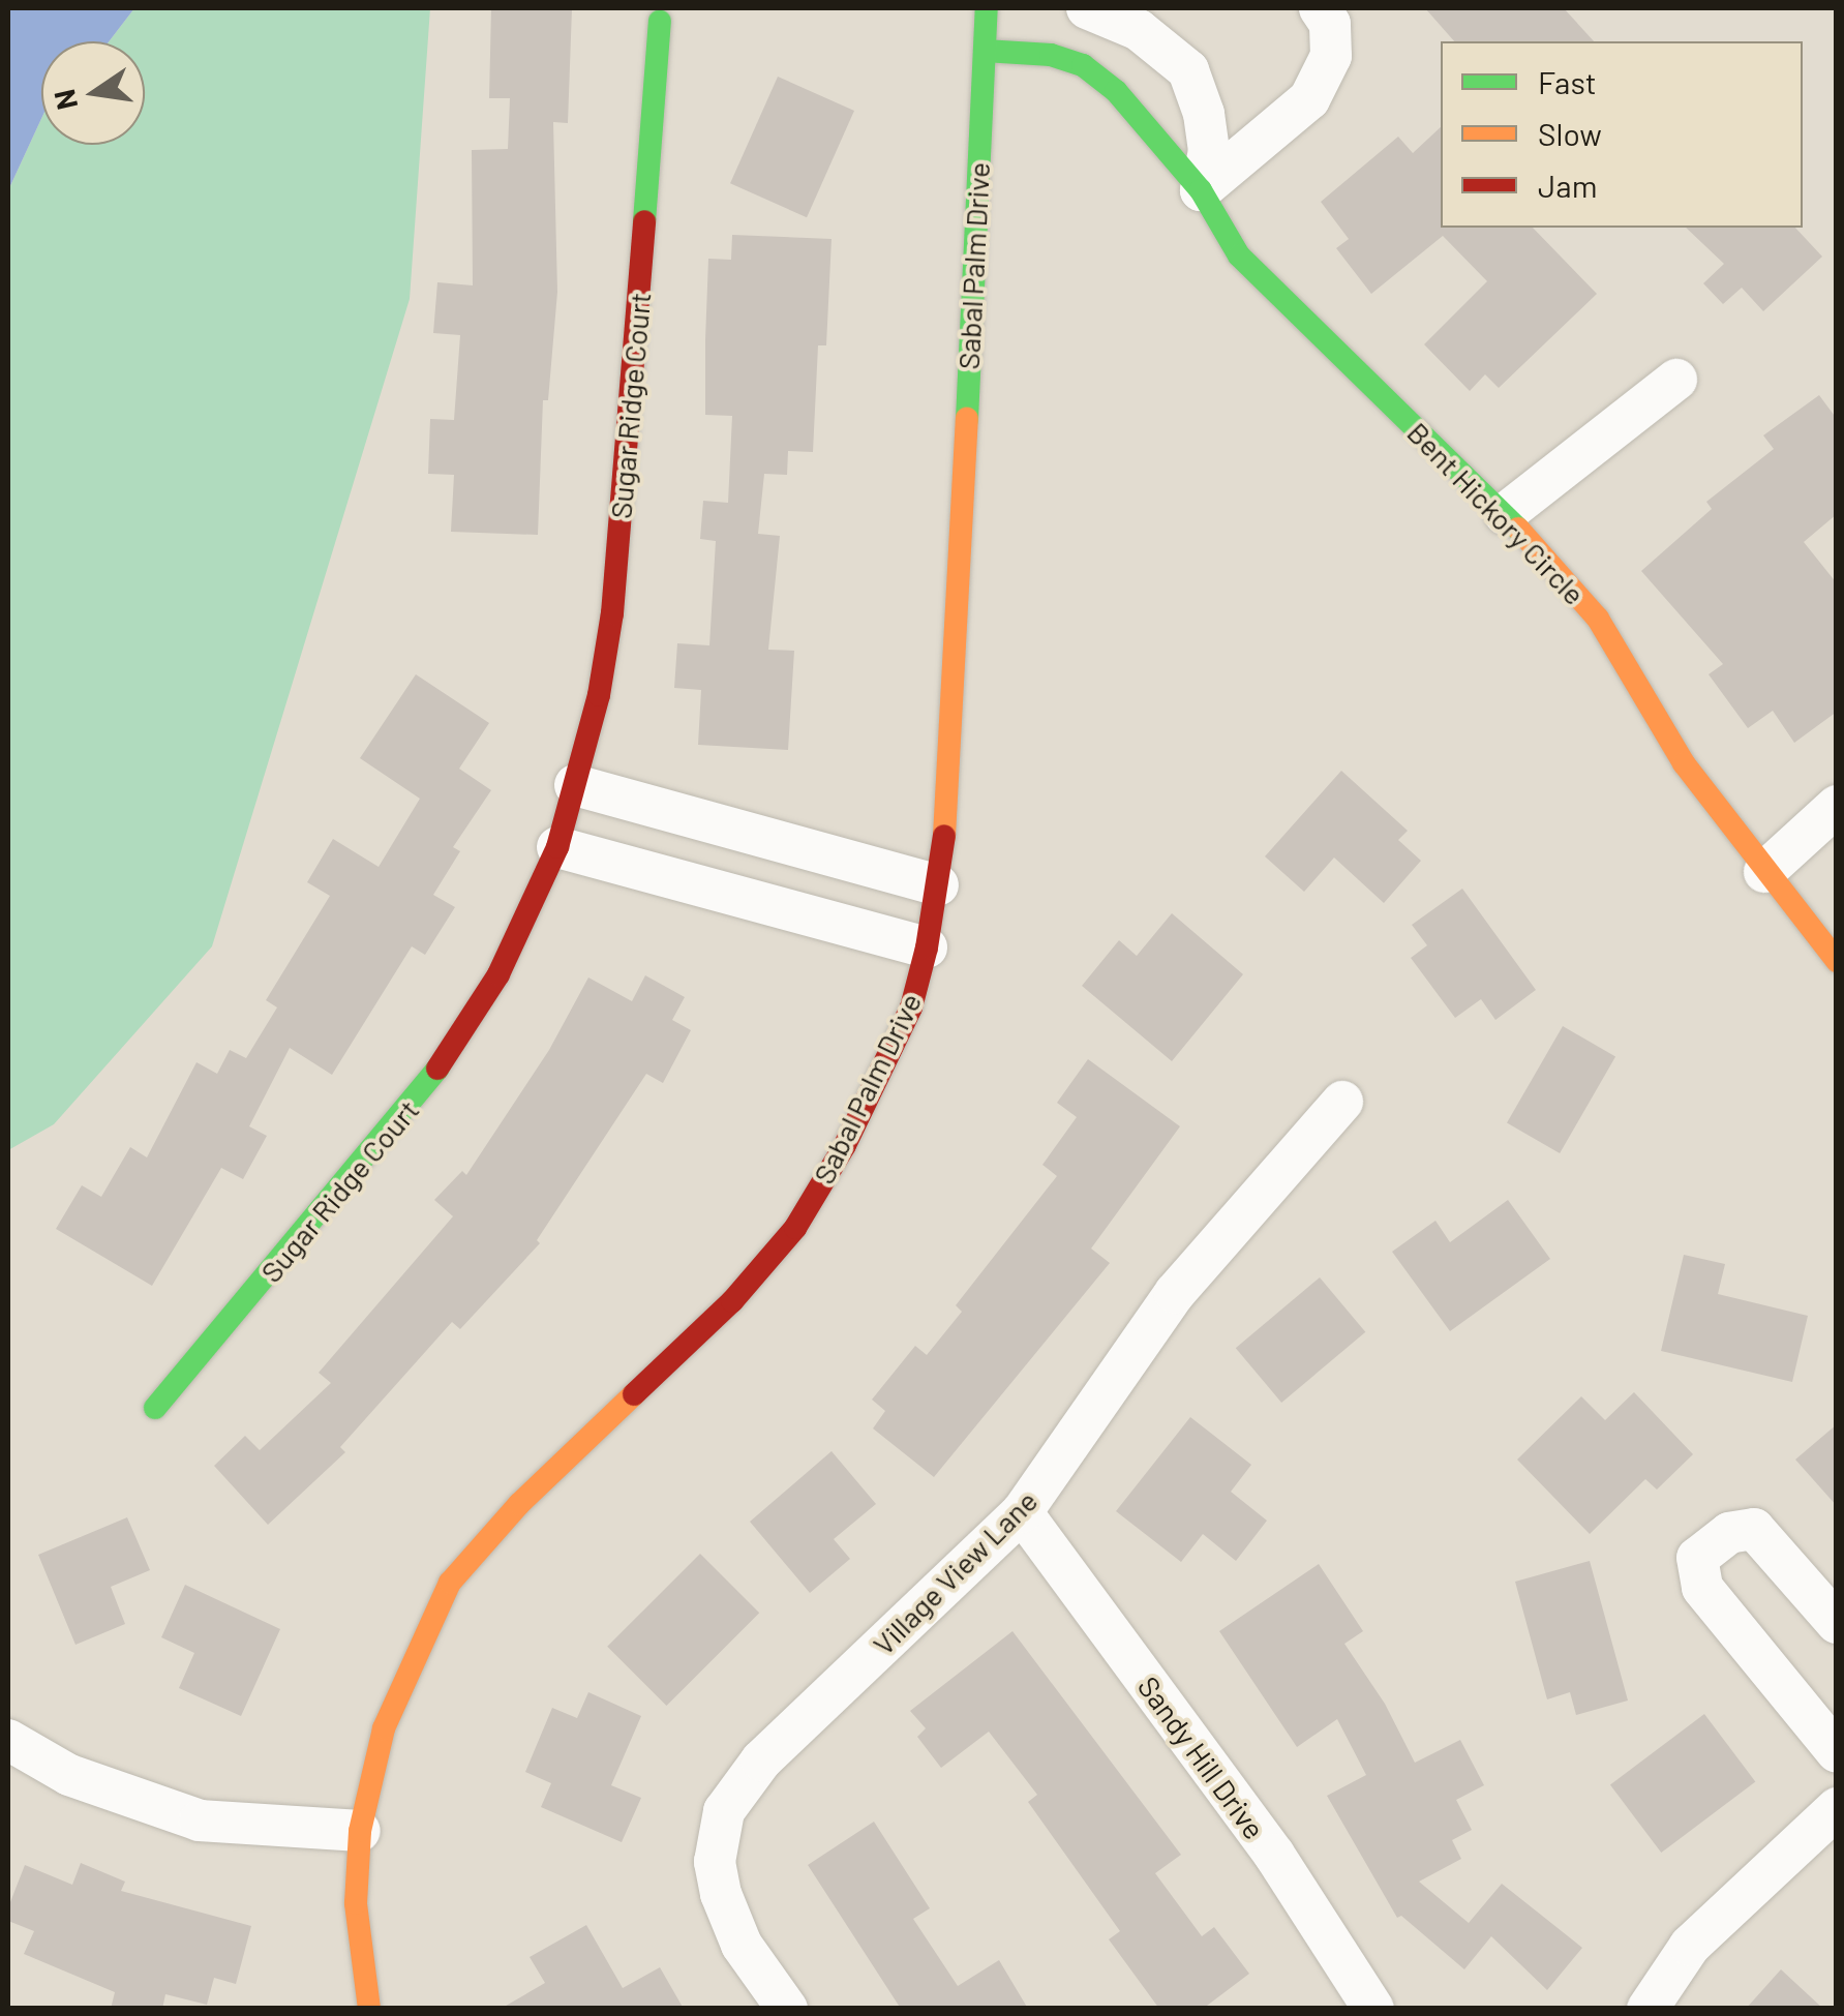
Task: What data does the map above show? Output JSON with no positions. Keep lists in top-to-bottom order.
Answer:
{
  "streets": {
    "street": [
      "Sabal Palm Drive",
      "Sugar Ridge Court",
      "Bent Hickory Circle",
      "Village View Lane",
      "Sandy Hill Drive"
    ]
  },
  "crossings": [
    ["Sabal Palm Drive", "Bent Hickory Circle"],
    ["Village View Lane", "Sandy Hill Drive"]
  ],
  "legend": ["Fast", "Slow", "Jam"],
  "north": "left"
}
